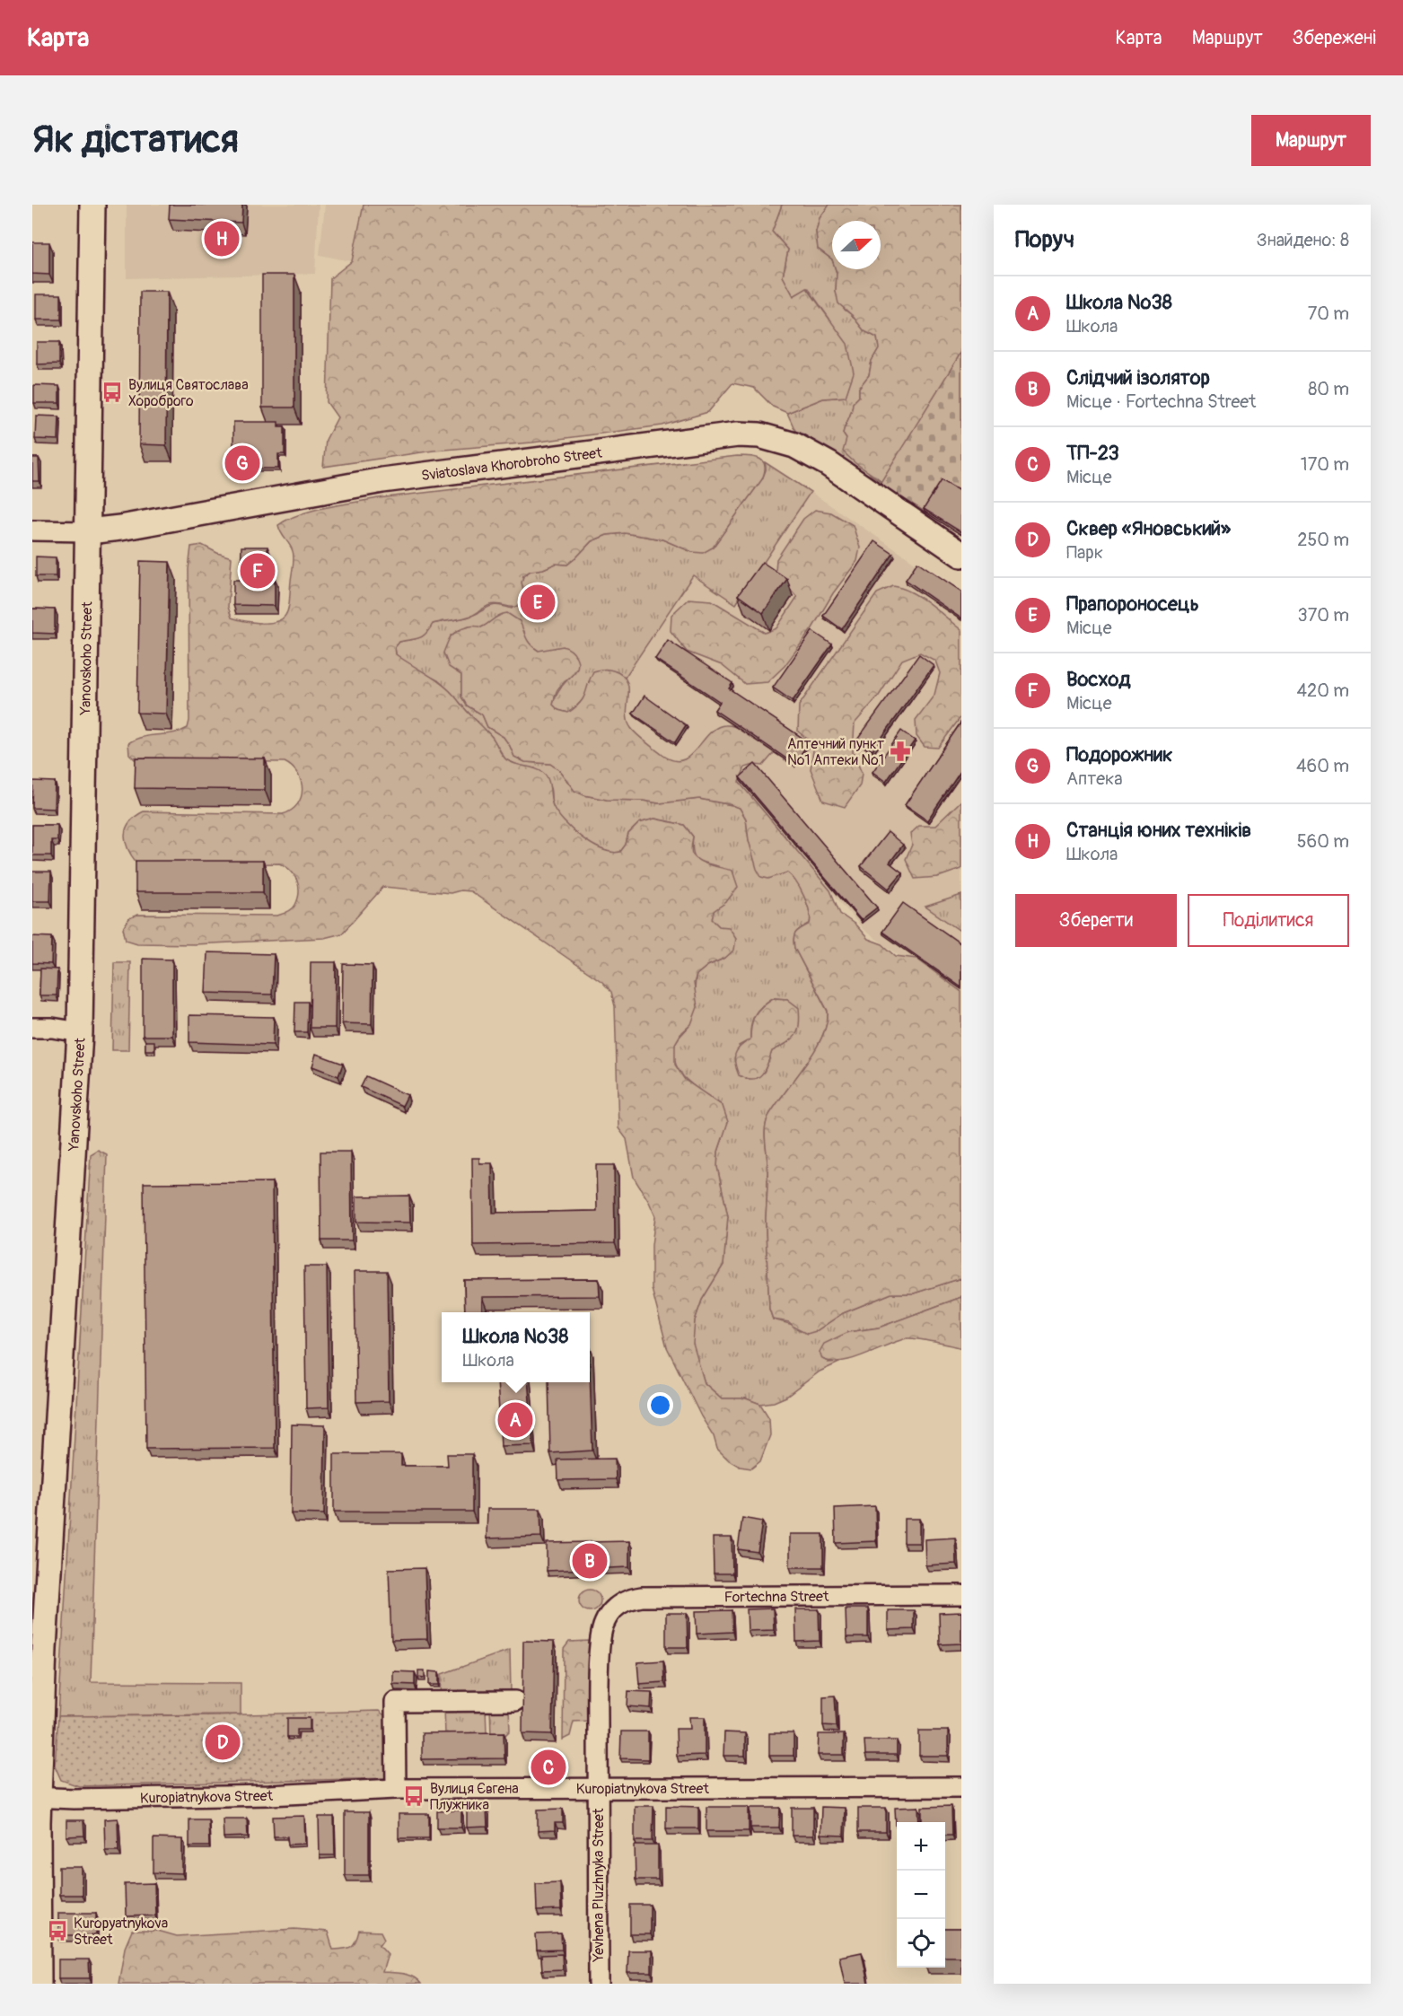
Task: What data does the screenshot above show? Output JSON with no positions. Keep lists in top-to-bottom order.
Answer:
{
  "streets": {
    "main road": ["Sviatoslava Khorobroho Street", "Yanovskoho Street"],
    "street": ["Fortechna Street", "Kuropiatnykova Street", "Yevhena Pluzhnyka Street"]
  },
  "crossings": [
    ["Sviatoslava Khorobroho Street", "Yanovskoho Street"],
    ["Yanovskoho Street", "Kuropiatnykova Street"],
    ["Fortechna Street", "Yevhena Pluzhnyka Street"],
    ["Kuropiatnykova Street", "Yevhena Pluzhnyka Street"]
  ],
  "places": {
    "bus stop": ["Вулиця Святослава Хороброго", "Вулиця Євгена Плужника", "Kuropyatnykova Street"],
    "pharmacy": ["Аптечний пункт №1 Аптеки №1"]
  },
  "north": "right",
  "page": {
    "header": "Карта",
    "nav": ["Карта", "Маршрут", "Збережені"],
    "buttons": [
      "Маршрут",
      ["Зберегти", "Поділитися"]
    ],
    "title": "Як дістатися",
    "heading": ["Поруч", "Знайдено: 8"],
    "pins": [
      "H",
      "G",
      "F",
      "E",
      "A",
      "B",
      "D",
      "C"
    ],
    "list": [
      {
        "mark": "A",
        "name": "Школа №38",
        "note": "Школа",
        "value": "70 m"
      },
      {
        "mark": "B",
        "name": "Слідчий ізолятор",
        "note": "Місце · Fortechna Street",
        "value": "80 m"
      },
      {
        "mark": "C",
        "name": "ТП-23",
        "note": "Місце",
        "value": "170 m"
      },
      {
        "mark": "D",
        "name": "Сквер «Яновський»",
        "note": "Парк",
        "value": "250 m"
      },
      {
        "mark": "E",
        "name": "Прапороносець",
        "note": "Місце",
        "value": "370 m"
      },
      {
        "mark": "F",
        "name": "Восход",
        "note": "Місце",
        "value": "420 m"
      },
      {
        "mark": "G",
        "name": "Подорожник",
        "note": "Аптека",
        "value": "460 m"
      },
      {
        "mark": "H",
        "name": "Станція юних техніків",
        "note": "Школа",
        "value": "560 m"
      }
    ],
    "popup": ["Школа №38", "Школа"],
    "map_buttons": ["+", "−"]
  }
}
